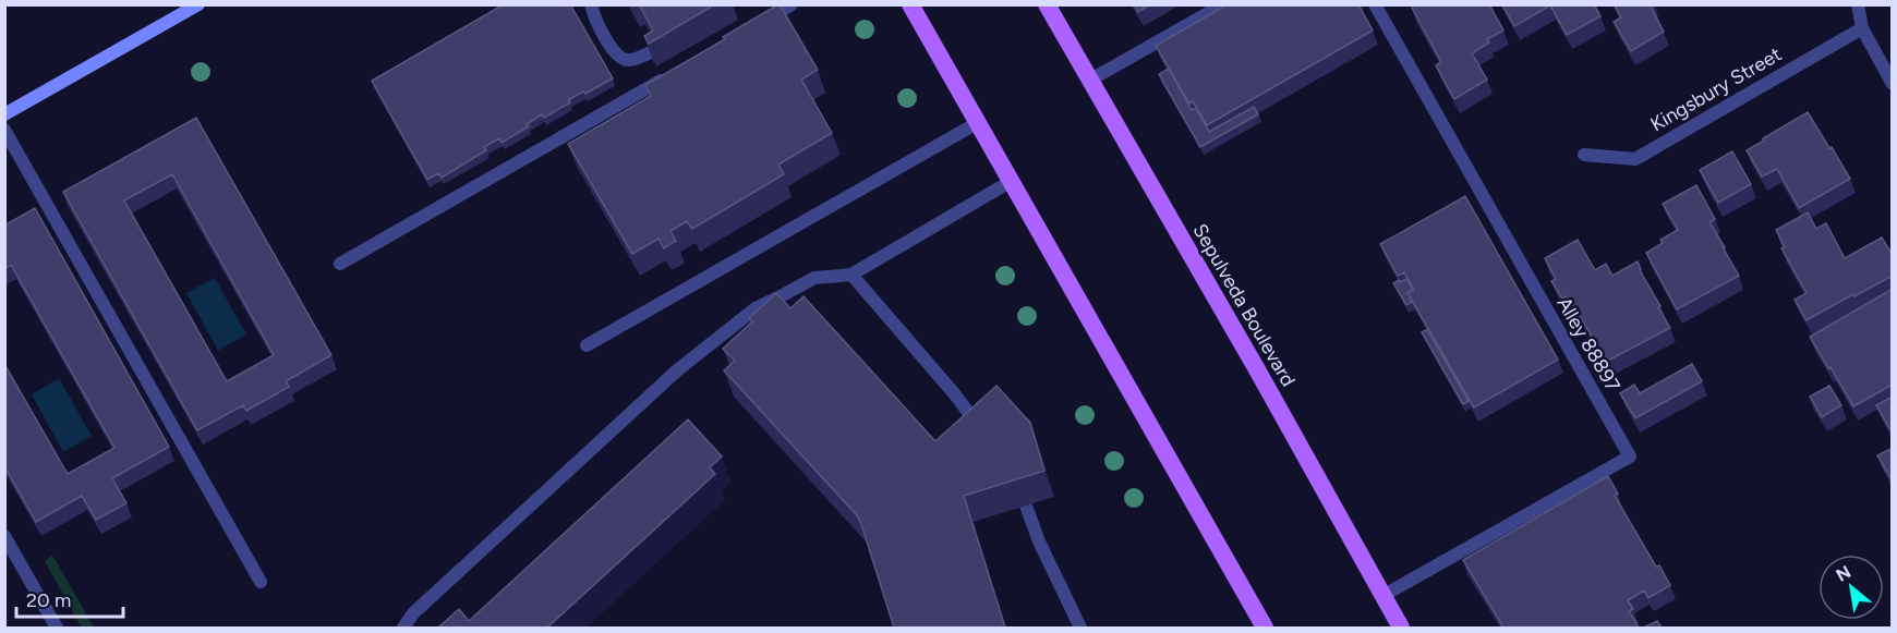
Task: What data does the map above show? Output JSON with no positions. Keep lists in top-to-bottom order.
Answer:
{
  "streets": {
    "main road": ["Sepulveda Boulevard"],
    "street": ["Kingsbury Street", "Alley 88897"]
  },
  "crossings": [
    ["Sepulveda Boulevard", "Alley 88897"]
  ],
  "scale_bar": "20 m",
  "north": "top left"
}
